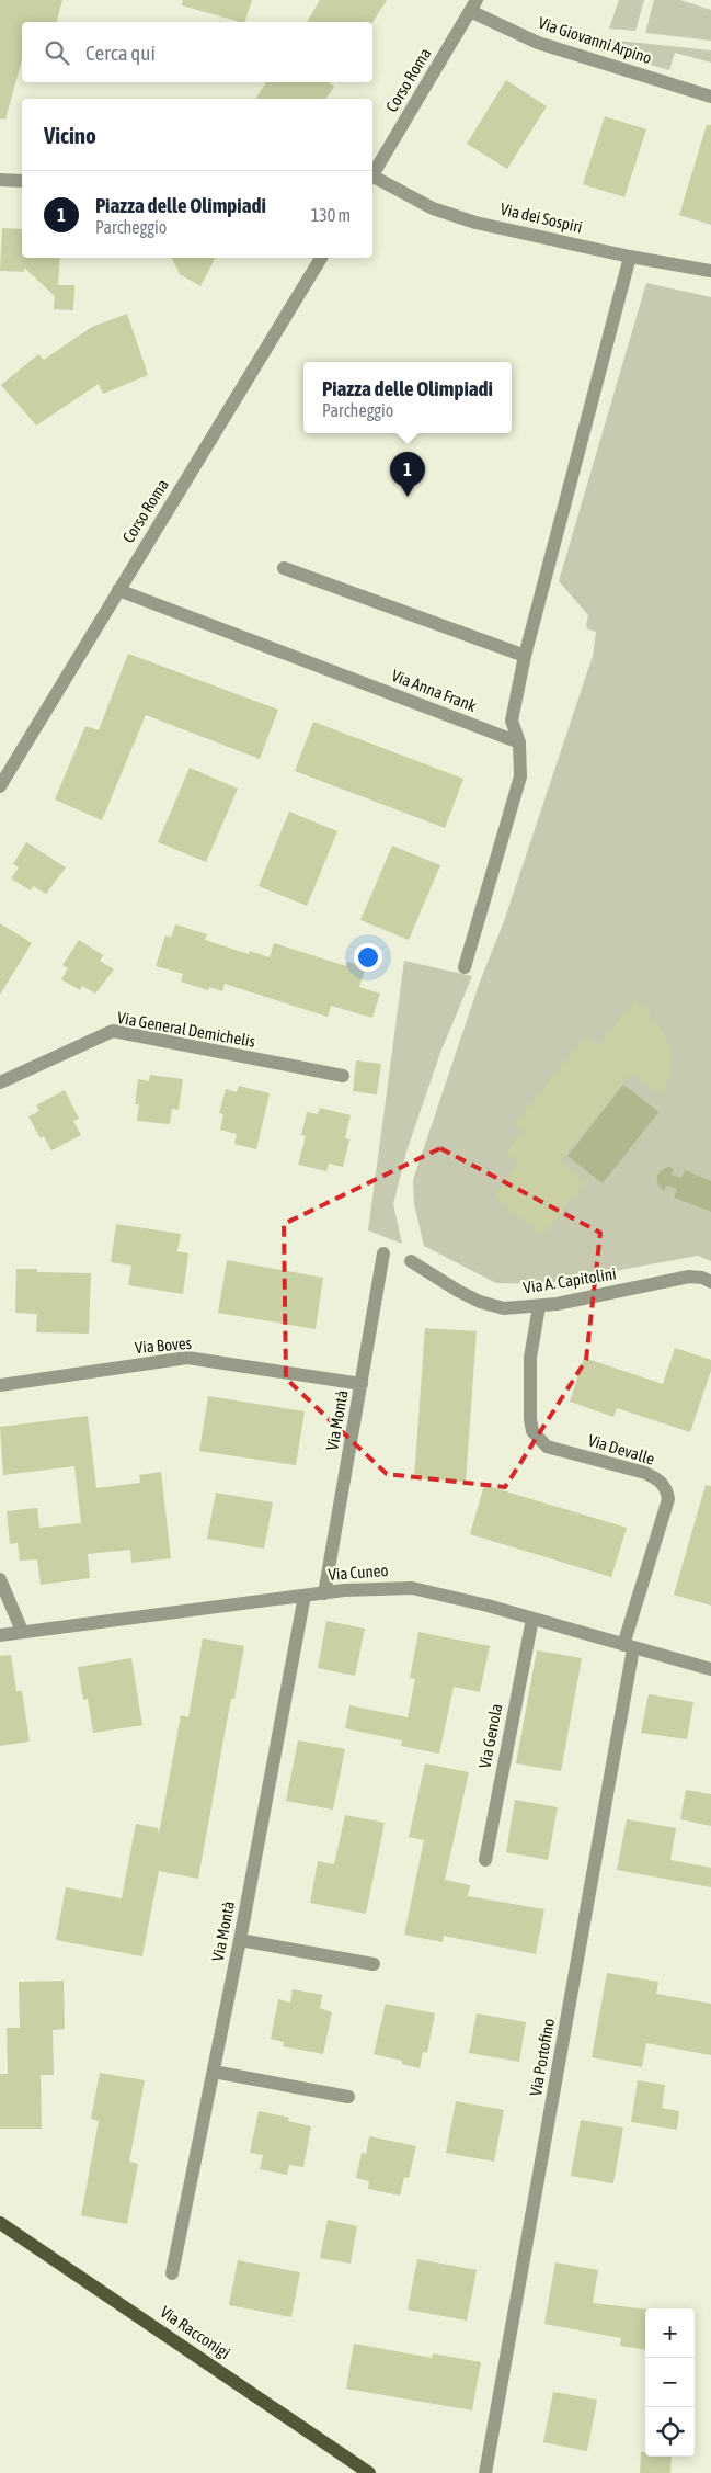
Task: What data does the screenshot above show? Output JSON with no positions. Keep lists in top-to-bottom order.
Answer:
{
  "streets": {
    "main road": ["Via Racconigi"],
    "street": [
      "Via Giovanni Arpino",
      "Corso Roma",
      "Via dei Sospiri",
      "Via Anna Frank",
      "Via General Demichelis",
      "Via A. Capitolini",
      "Via Boves",
      "Via Montà",
      "Via Devalle",
      "Via Cuneo",
      "Via Genola",
      "Via Portofino"
    ]
  },
  "crossings": [
    ["Via Giovanni Arpino", "Corso Roma"],
    ["Corso Roma", "Via Anna Frank"],
    ["Via A. Capitolini", "Via Devalle"],
    ["Via Boves", "Via Montà"],
    ["Via Montà", "Via Cuneo"],
    ["Via Devalle", "Via Cuneo"],
    ["Via Devalle", "Via Portofino"],
    ["Via Cuneo", "Via Genola"],
    ["Via Cuneo", "Via Portofino"]
  ],
  "page": {
    "search": "Cerca qui",
    "heading": "Vicino",
    "list": [
      {
        "mark": "1",
        "name": "Piazza delle Olimpiadi",
        "note": "Parcheggio",
        "value": "130 m"
      }
    ],
    "popup": ["Piazza delle Olimpiadi", "Parcheggio"],
    "pins": "1",
    "map_buttons": ["+", "−"]
  }
}
